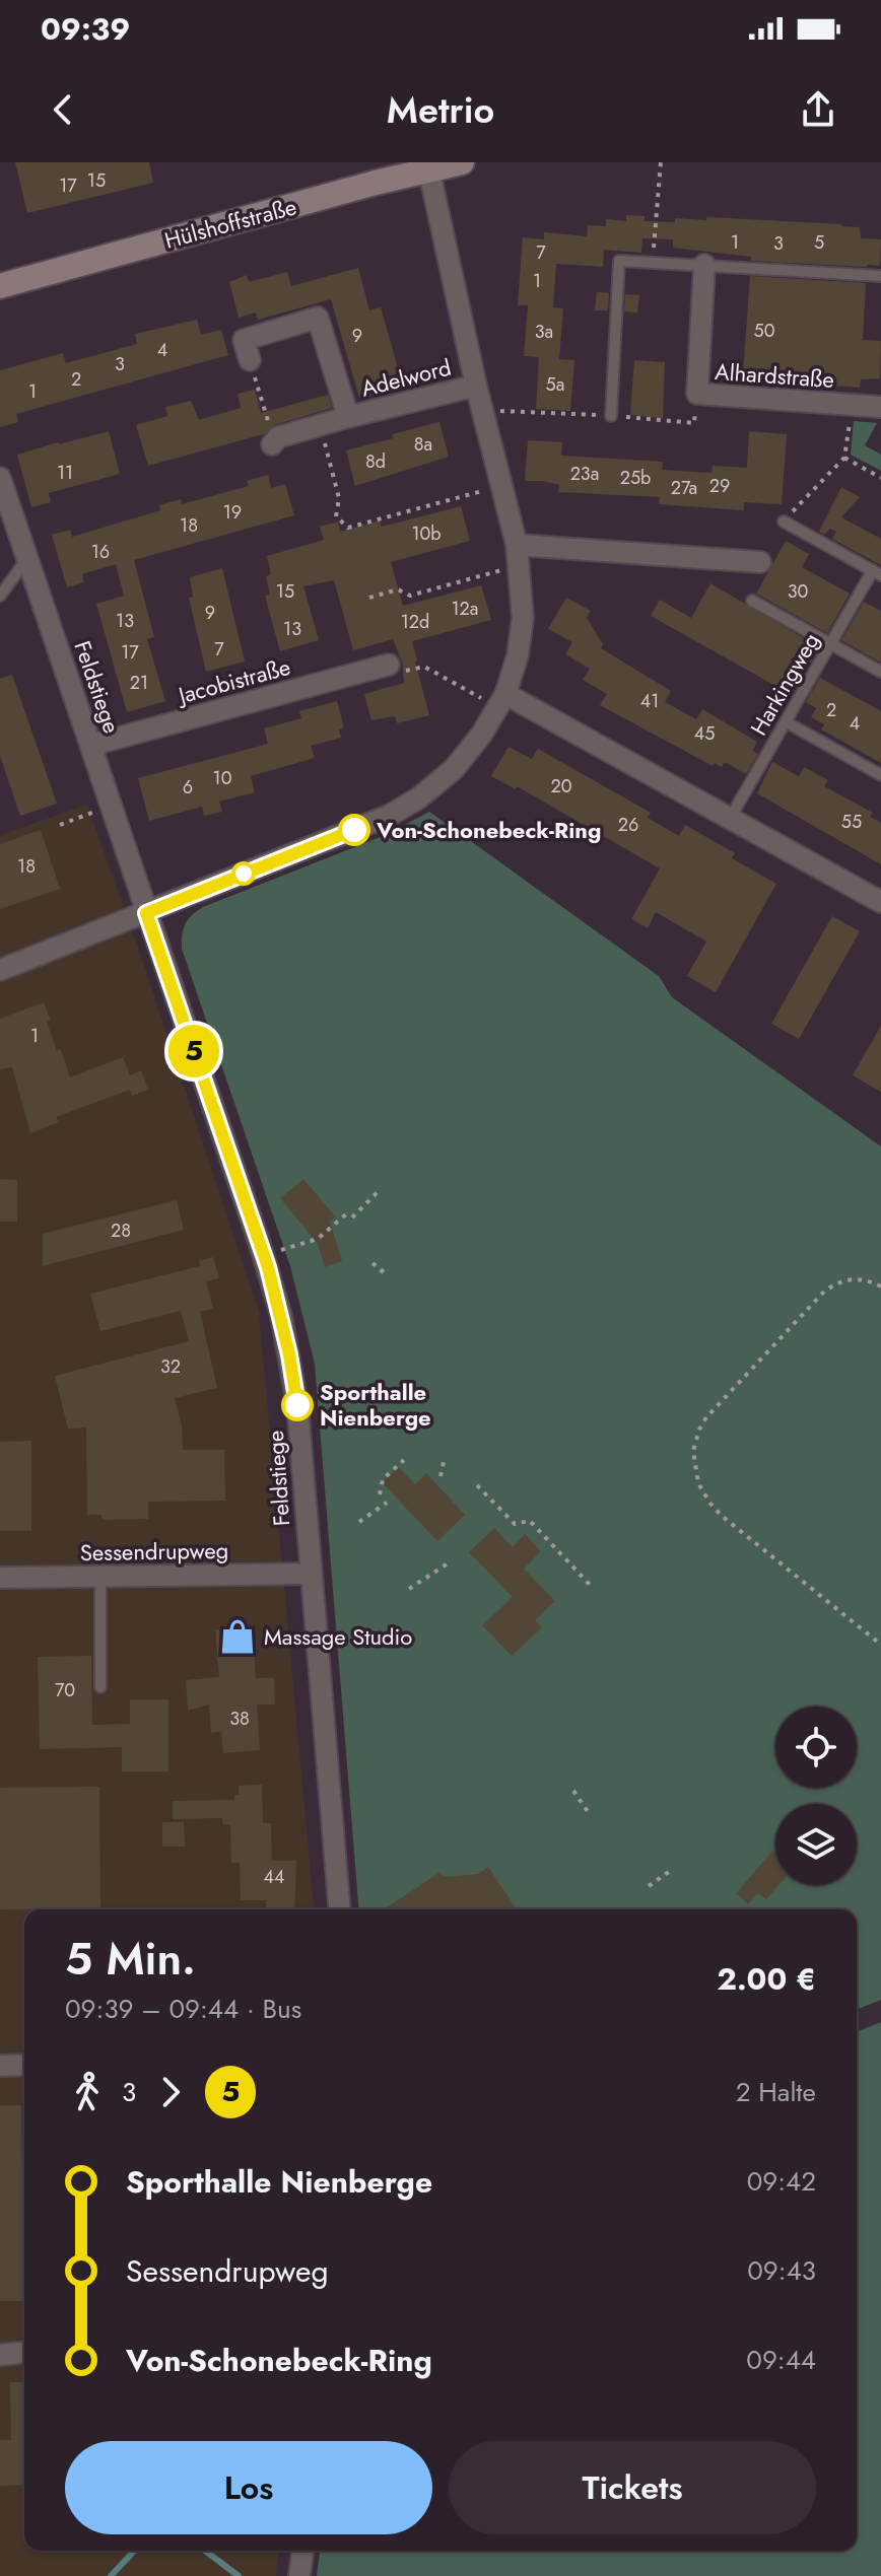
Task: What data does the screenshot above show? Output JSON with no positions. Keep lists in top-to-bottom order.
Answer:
{
  "streets": {
    "main road": ["Hülshoffstraße"],
    "street": [
      "Alhardstraße",
      "Adelword",
      "Jacobistraße",
      "Feldstiege",
      "Sessendrupweg"
    ],
    "lane": ["Harkingweg"]
  },
  "crossings": [
    ["Jacobistraße", "Feldstiege"],
    ["Feldstiege", "Sessendrupweg"]
  ],
  "places": {
    "other": ["Von-Schonebeck-Ring", "Sporthalle Nienberge"],
    "shop": ["Massage Studio"]
  },
  "lines": ["bus line 5"],
  "house_numbers": [
    "15",
    "17",
    "1",
    "5",
    "3",
    "7",
    "1",
    "50",
    "3a",
    "9",
    "4",
    "3",
    "2",
    "5a",
    "1",
    "8a",
    "8d",
    "11",
    "23a",
    "25b",
    "29",
    "27a",
    "19",
    "18",
    "10b",
    "16",
    "15",
    "30",
    "12a",
    "9",
    "13",
    "12d",
    "13",
    "7",
    "17",
    "21",
    "41",
    "2",
    "4",
    "45",
    "10",
    "20",
    "6",
    "55",
    "26",
    "18",
    "1",
    "28",
    "32",
    "70",
    "38",
    "44"
  ],
  "page": {
    "status": "09:39",
    "header": "Metrio",
    "on_map": "5",
    "heading": ["5 Min.", "09:39 – 09:44 · Bus", "2.00 €"],
    "legs": ["3", "5", "2 Halte"],
    "list": [
      {
        "name": "Sporthalle Nienberge",
        "value": "09:42"
      },
      {
        "name": "Sessendrupweg",
        "value": "09:43"
      },
      {
        "name": "Von-Schonebeck-Ring",
        "value": "09:44"
      }
    ],
    "buttons": ["Los", "Tickets"]
  }
}
